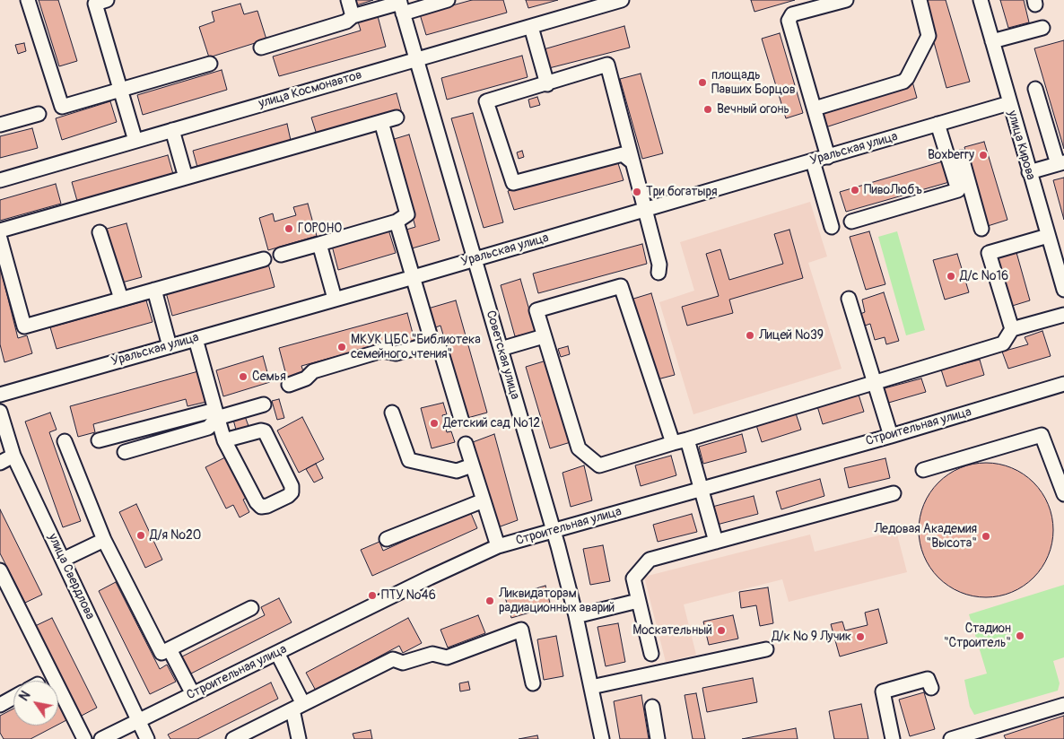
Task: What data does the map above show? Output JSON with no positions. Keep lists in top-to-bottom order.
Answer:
{
  "streets": {
    "street": [
      "улица Космонавтов",
      "улица Кирова",
      "Уральская улица",
      "Советская улица",
      "Строительная улица",
      "улица Свердлова"
    ]
  },
  "crossings": [
    ["улица Космонавтов", "Советская улица"],
    ["улица Кирова", "Уральская улица"],
    ["Уральская улица", "Советская улица"],
    ["Советская улица", "Строительная улица"],
    ["Строительная улица", "улица Свердлова"]
  ],
  "places": [
    "площадь Павших Борцов",
    "Вечный огонь",
    "Boxberry",
    "ПивоЛюбъ",
    "Три богатыря",
    "ГОРОНО",
    "Д/с №16",
    "Лицей №39",
    "МКУК ЦБС \"Библиотека семейного чтения\"",
    "Семья",
    "Детский сад №12",
    "Д/я №20",
    "Ледовая Академия \"Высота\"",
    "ПТУ №46",
    "Ликвидаторам радиационных аварий",
    "Москательный",
    "Стадион \"Строитель\"",
    "Д/к № 9 Лучик"
  ],
  "north": "top left"
}
